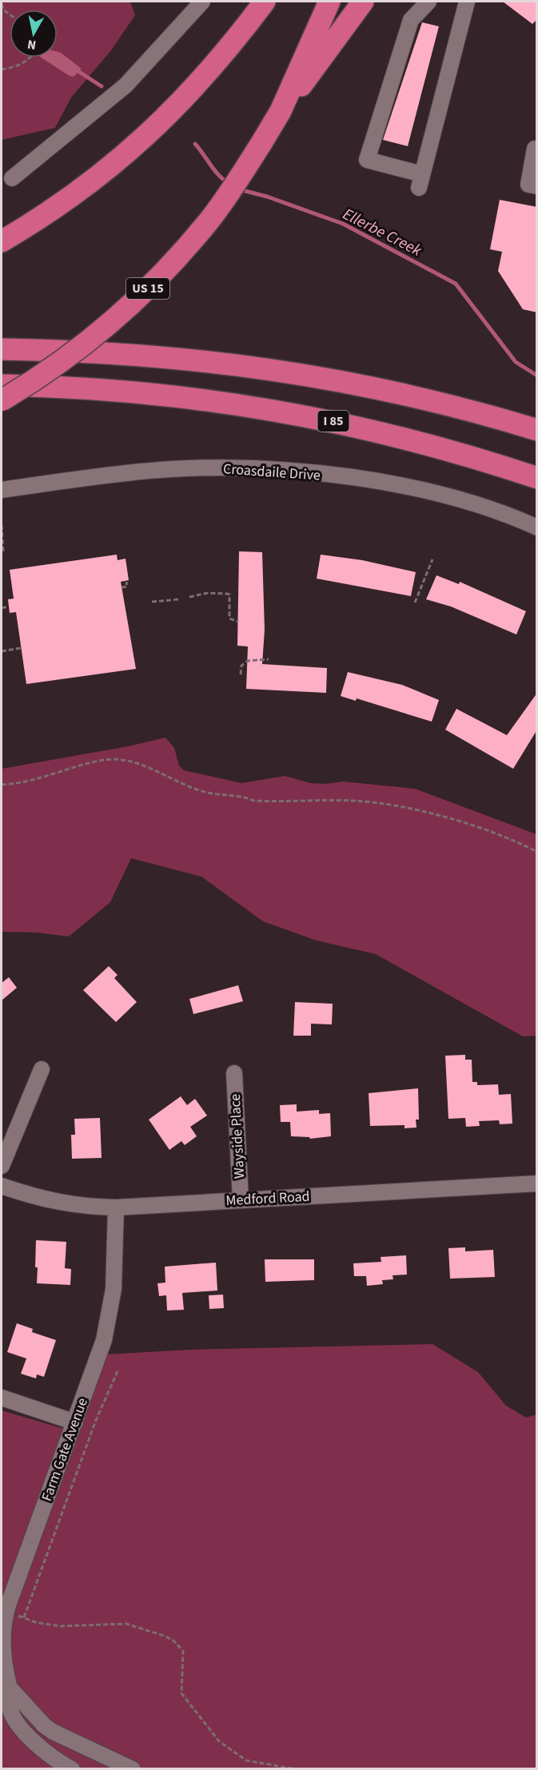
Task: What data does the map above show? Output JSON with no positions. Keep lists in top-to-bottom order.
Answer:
{
  "streets": {
    "highway": ["US 15", "I 85"],
    "street": [
      "Croasdaile Drive",
      "Wayside Place",
      "Medford Road",
      "Farm Gate Avenue"
    ]
  },
  "crossings": [
    ["Wayside Place", "Medford Road"],
    ["Medford Road", "Farm Gate Avenue"]
  ],
  "water": ["Ellerbe Creek"],
  "north": "bottom"
}
